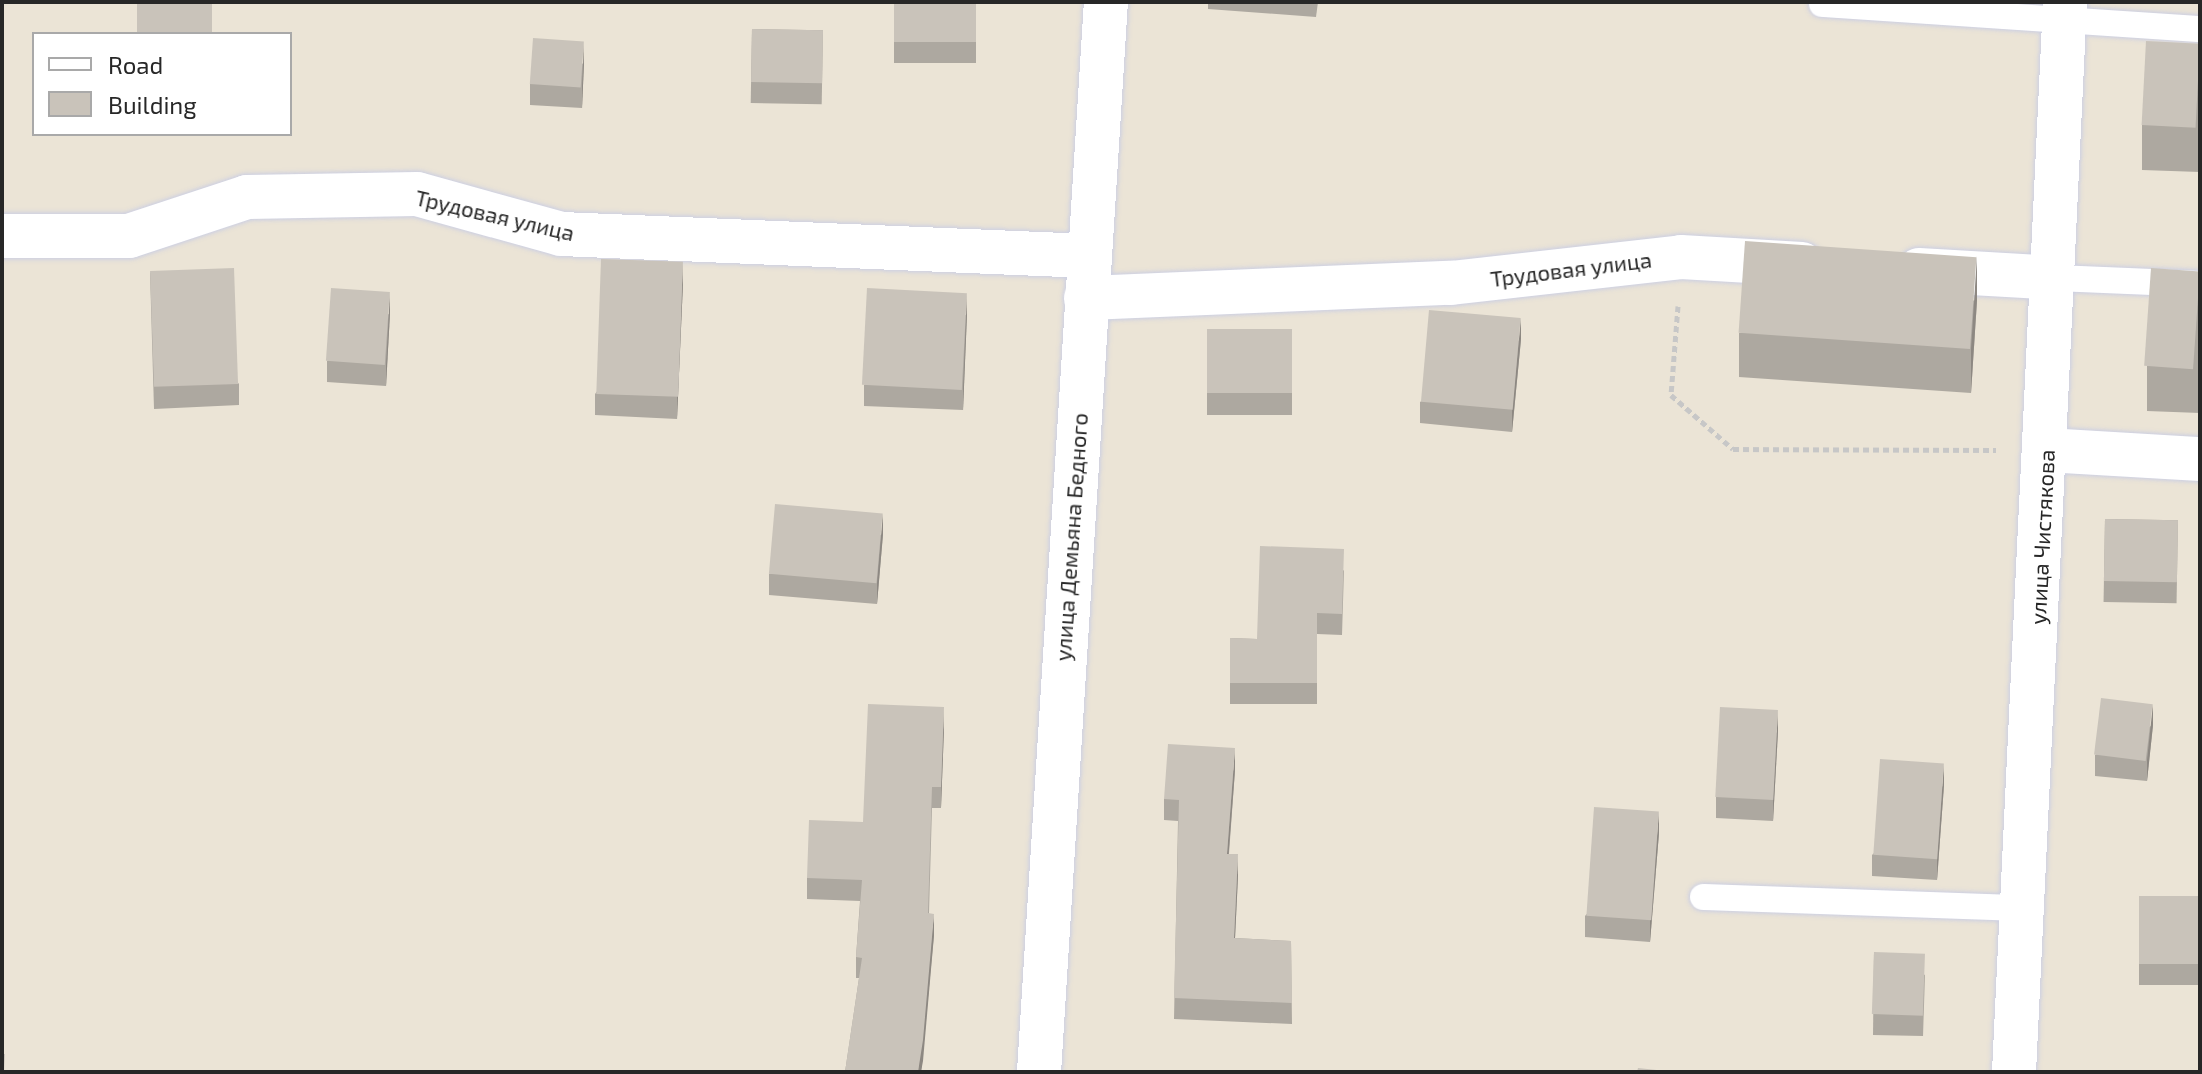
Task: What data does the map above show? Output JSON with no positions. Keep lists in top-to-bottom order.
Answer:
{
  "streets": {
    "street": ["Трудовая улица", "улица Демьяна Бедного", "улица Чистякова"]
  },
  "crossings": [
    ["Трудовая улица", "улица Демьяна Бедного"],
    ["Трудовая улица", "улица Чистякова"]
  ],
  "legend": ["Road", "Building"]
}
